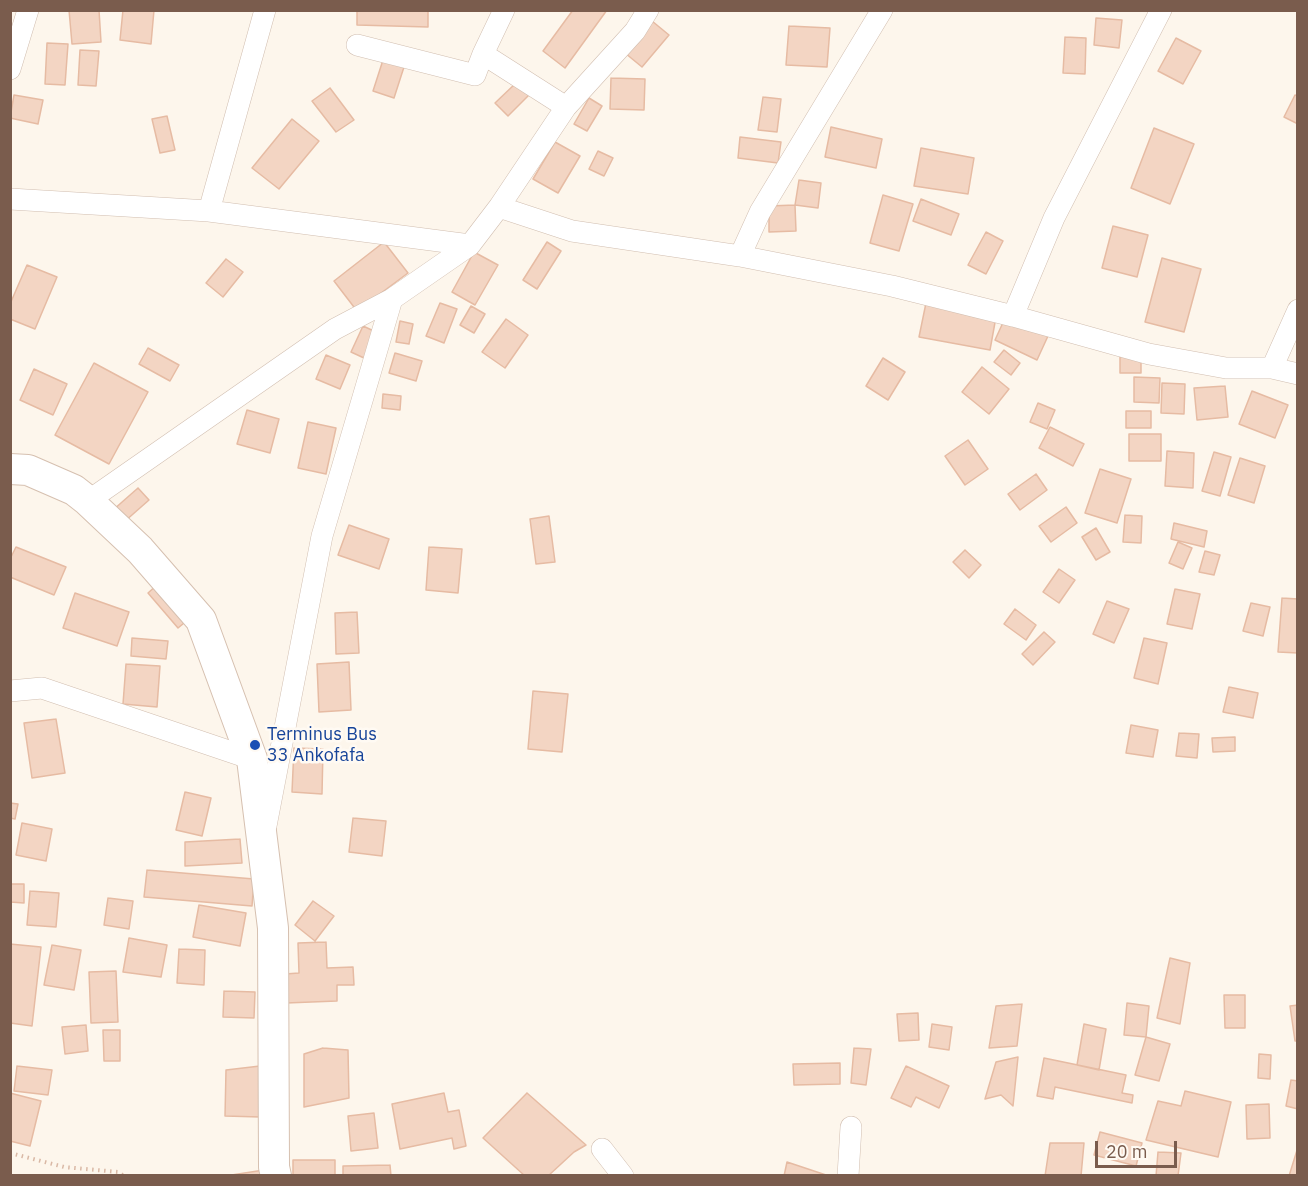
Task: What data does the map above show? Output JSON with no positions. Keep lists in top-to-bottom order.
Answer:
{
  "places": ["Terminus Bus 33 Ankofafa"],
  "scale_bar": "20 m"
}
